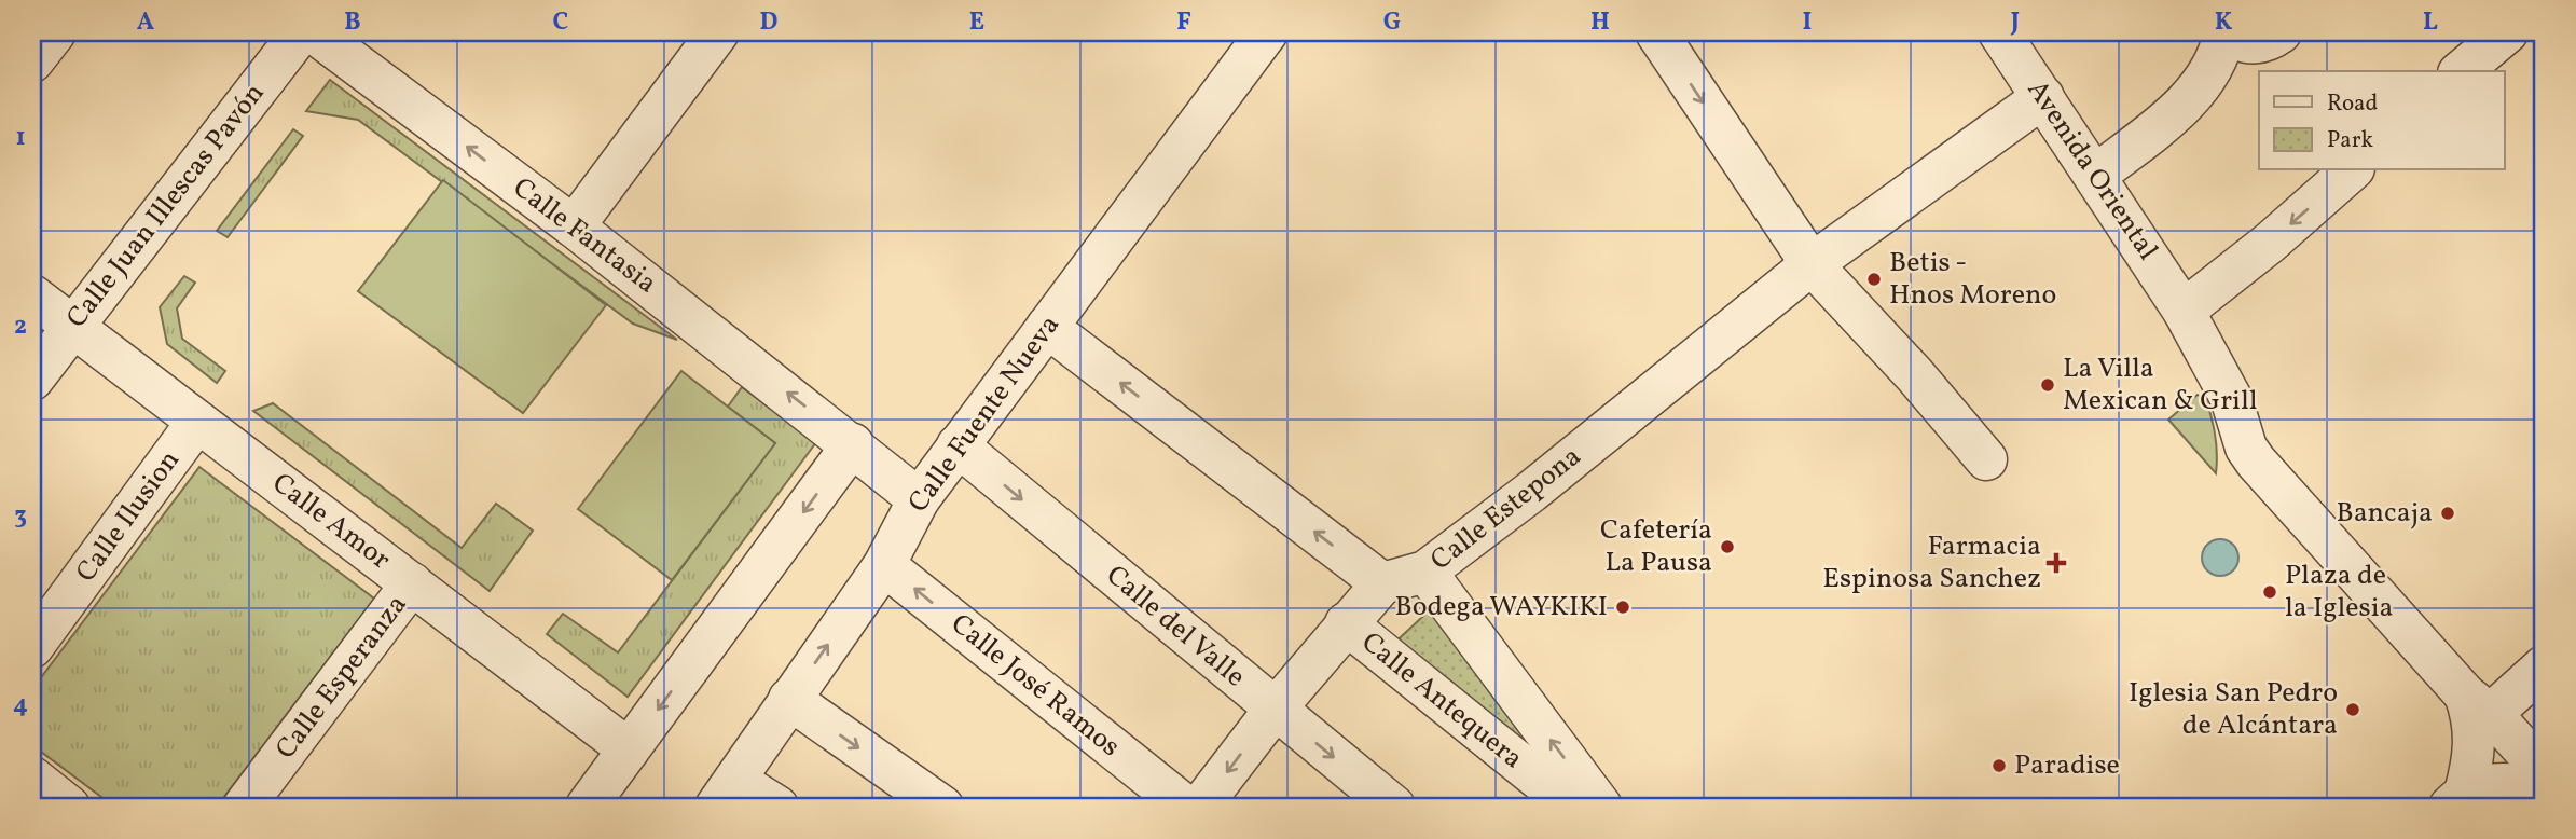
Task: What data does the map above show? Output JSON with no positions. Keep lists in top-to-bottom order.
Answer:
{
  "streets": {
    "street": [
      "Avenida Oriental",
      "Calle Juan Illescas Pavón",
      "Calle Fantasia",
      "Calle Fuente Nueva",
      "Calle Estepona",
      "Calle Ilusion",
      "Calle Amor",
      "Calle del Valle",
      "Calle Esperanza",
      "Calle José Ramos",
      "Calle Antequera"
    ]
  },
  "crossings": [
    ["Avenida Oriental", "Calle Estepona"],
    ["Calle Juan Illescas Pavón", "Calle Amor"],
    ["Calle Fantasia", "Calle Fuente Nueva"],
    ["Calle Fuente Nueva", "Calle del Valle"],
    ["Calle Fuente Nueva", "Calle José Ramos"],
    ["Calle Estepona", "Calle Antequera"],
    ["Calle Ilusion", "Calle Amor"],
    ["Calle Amor", "Calle Esperanza"]
  ],
  "one_way": ["Calle Fantasia"],
  "places": {
    "other": [
      "Betis - Hnos Moreno",
      "La Villa Mexican & Grill",
      "Bancaja",
      "Cafetería La Pausa",
      "Plaza de la Iglesia",
      "Bodega WAYKIKI",
      "Iglesia San Pedro de Alcántara",
      "Paradise"
    ],
    "health": ["Farmacia Espinosa Sanchez"]
  },
  "legend": ["Road", "Park"],
  "grid": {
    "columns": [
      "A",
      "B",
      "C",
      "D",
      "E",
      "F",
      "G",
      "H",
      "I",
      "J",
      "K",
      "L"
    ],
    "rows": [
      "1",
      "2",
      "3",
      "4"
    ]
  }
}
